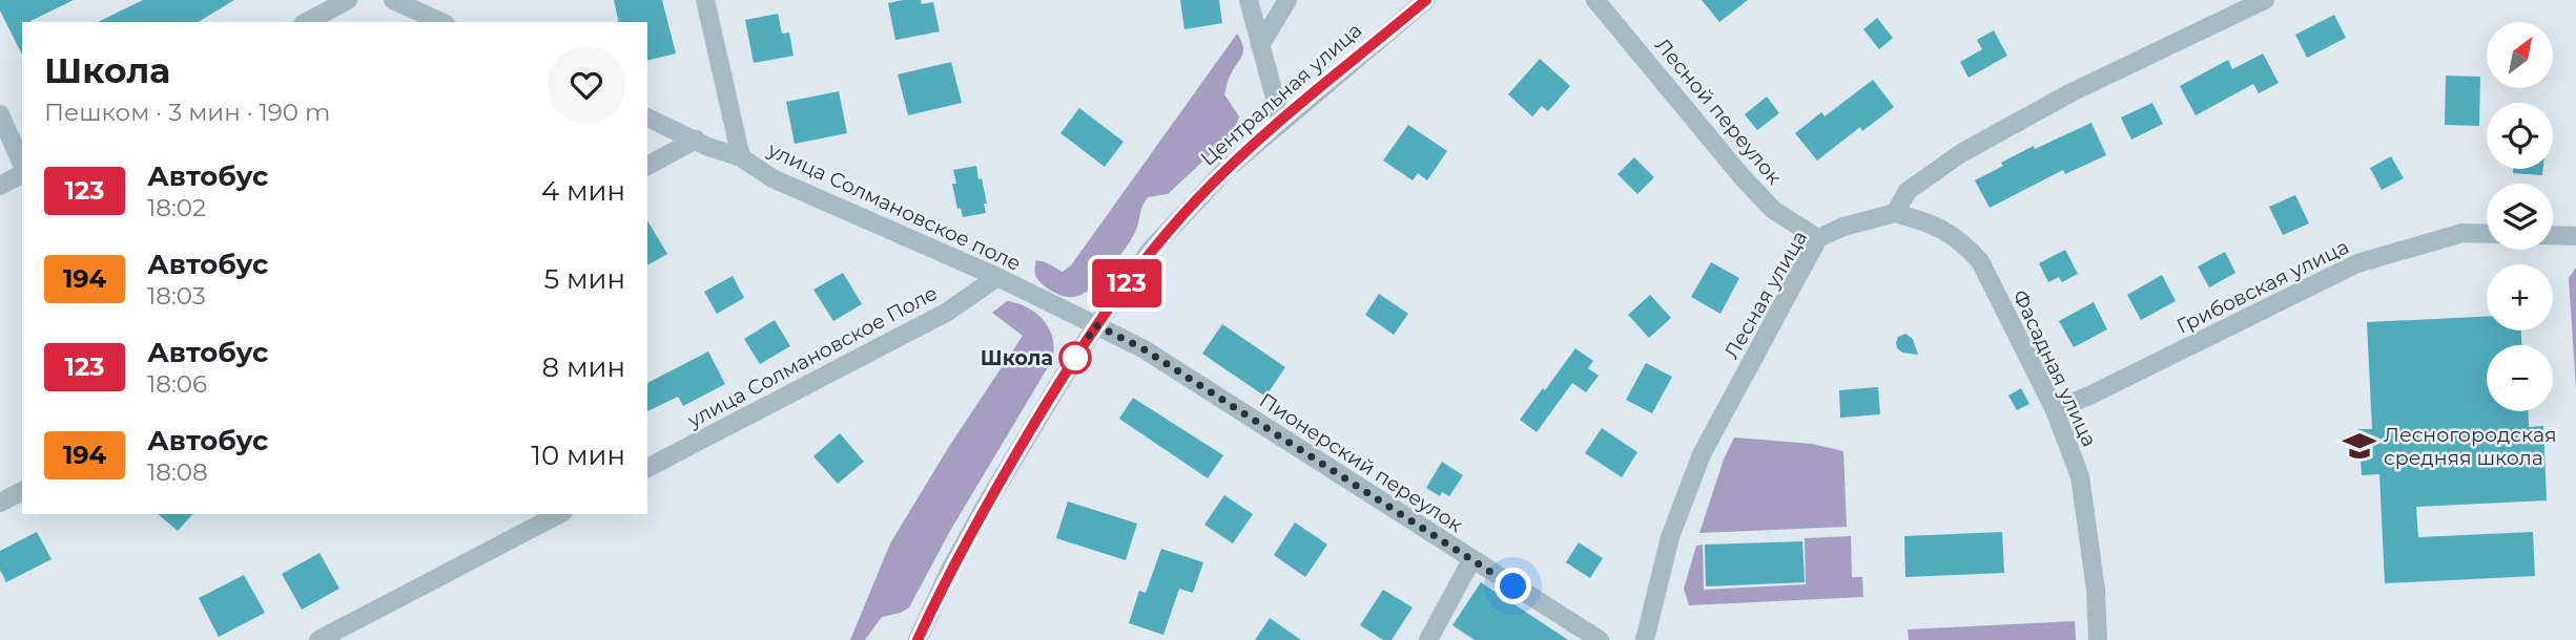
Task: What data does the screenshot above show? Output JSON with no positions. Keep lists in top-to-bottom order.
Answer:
{
  "streets": {
    "street": [
      "Центральная улица",
      "Лесной переулок",
      "улица Солмановское поле",
      "Грибовская улица",
      "Лесная улица",
      "улица Солмановское Поле",
      "Фасадная улица",
      "Пионерский переулок"
    ]
  },
  "crossings": [
    ["Центральная улица", "улица Солмановское поле"],
    ["Центральная улица", "Пионерский переулок"],
    ["Лесной переулок", "Лесная улица"],
    ["улица Солмановское поле", "улица Солмановское Поле"],
    ["улица Солмановское поле", "Пионерский переулок"],
    ["Грибовская улица", "Фасадная улица"],
    ["Лесная улица", "Фасадная улица"]
  ],
  "places": {
    "other": ["Школа"],
    "school or university": ["Лесногородская средняя школа"]
  },
  "lines": ["bus line 123"],
  "north": "top right",
  "page": {
    "on_map": "123",
    "map_buttons": ["+", "−"],
    "heading": ["Школа", "Пешком · 3 мин · 190 m"],
    "list": [
      {
        "mark": "123",
        "name": "Автобус",
        "note": "18:02",
        "value": "4 мин"
      },
      {
        "mark": "194",
        "name": "Автобус",
        "note": "18:03",
        "value": "5 мин"
      },
      {
        "mark": "123",
        "name": "Автобус",
        "note": "18:06",
        "value": "8 мин"
      },
      {
        "mark": "194",
        "name": "Автобус",
        "note": "18:08",
        "value": "10 мин"
      }
    ]
  }
}
